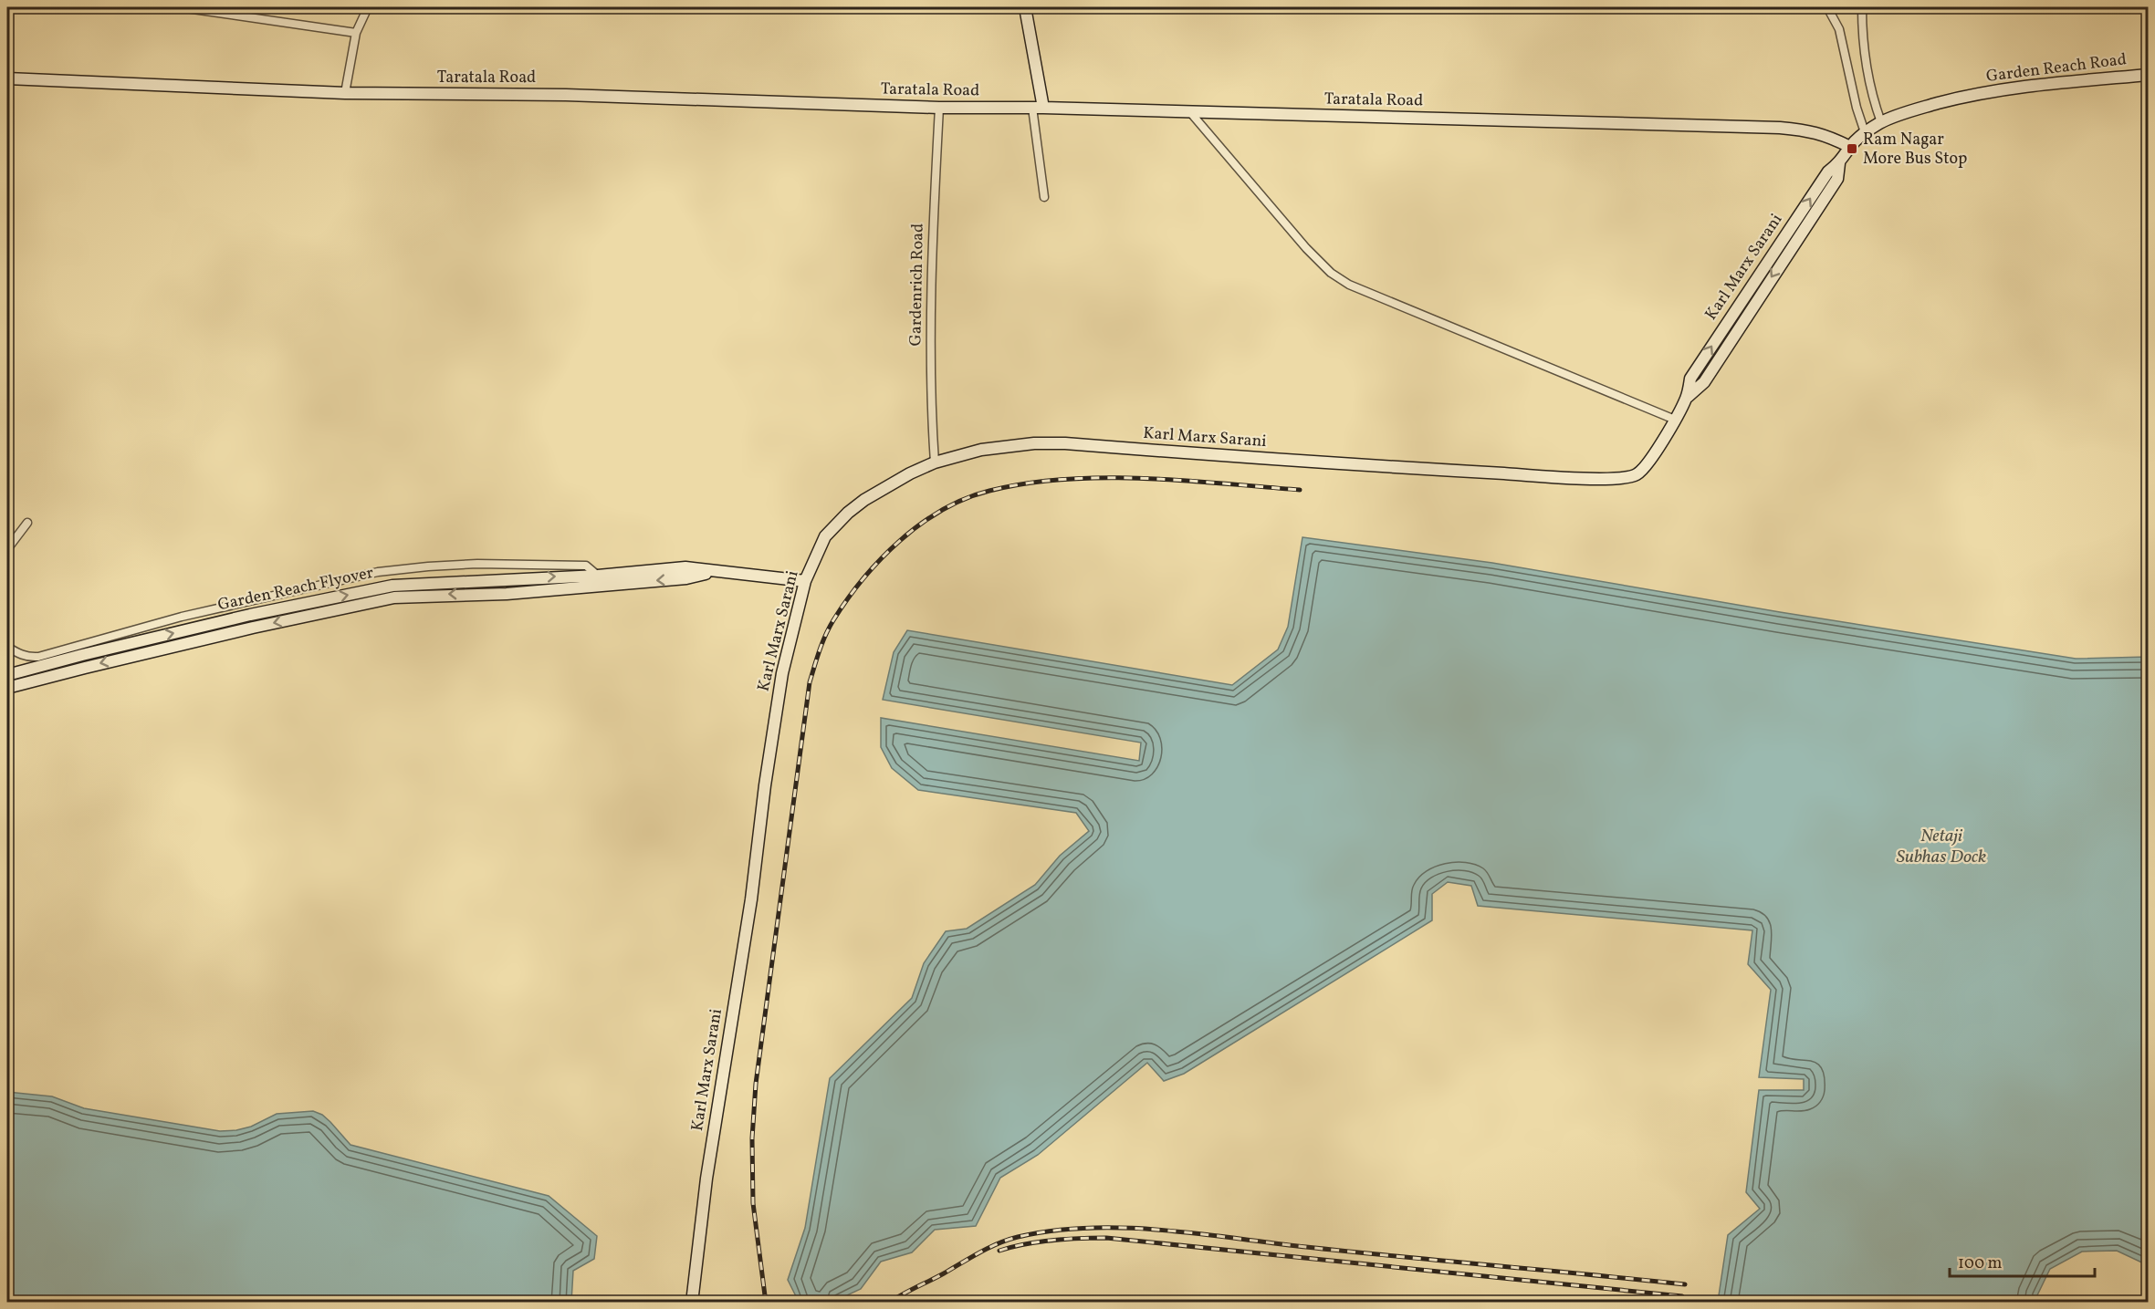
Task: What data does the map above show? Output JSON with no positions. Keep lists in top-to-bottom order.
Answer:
{
  "streets": {
    "main road": [
      "Garden Reach Road",
      "Taratala Road",
      "Karl Marx Sarani",
      "Garden Reach Flyover"
    ],
    "street": ["Gardenrich Road"]
  },
  "crossings": [
    ["Garden Reach Road", "Taratala Road"],
    ["Garden Reach Road", "Karl Marx Sarani"],
    ["Taratala Road", "Karl Marx Sarani"],
    ["Taratala Road", "Gardenrich Road"],
    ["Karl Marx Sarani", "Gardenrich Road"]
  ],
  "water": ["Netaji Subhas Dock"],
  "places": {
    "transit": ["Ram Nagar More Bus Stop"]
  },
  "scale_bar": "100 m"
}
